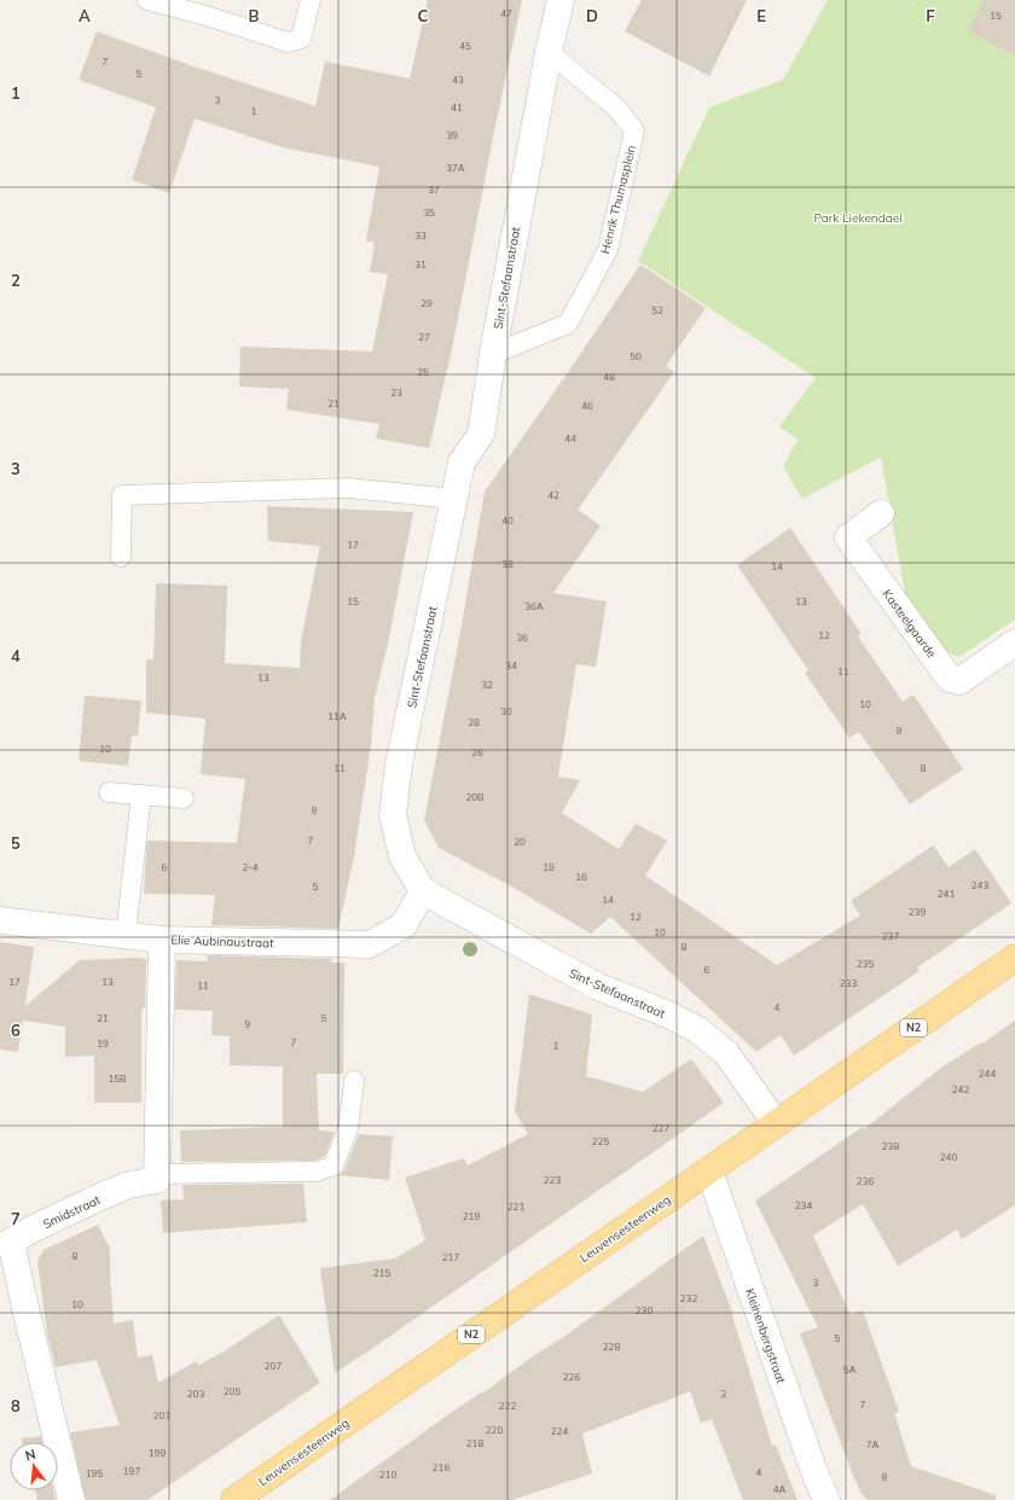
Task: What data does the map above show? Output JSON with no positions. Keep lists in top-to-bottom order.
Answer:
{
  "streets": {
    "main road": ["N2", "Leuvensesteenweg"],
    "street": [
      "Sint-Stefaanstraat",
      "Kasteelgaarde",
      "Elie Aubinaustraat",
      "Smidstraat",
      "Kleinenbergstraat"
    ],
    "lane": ["Henrik Thumasplein"]
  },
  "crossings": [
    ["Henrik Thumasplein", "Sint-Stefaanstraat"],
    ["Sint-Stefaanstraat", "Elie Aubinaustraat"],
    ["Sint-Stefaanstraat", "Leuvensesteenweg"],
    ["Leuvensesteenweg", "Kleinenbergstraat"]
  ],
  "parks": ["Park Liekendael"],
  "house_numbers": [
    "47",
    "15",
    "45",
    "7",
    "5",
    "43",
    "3",
    "41",
    "1",
    "39",
    "37A",
    "37",
    "35",
    "33",
    "31",
    "29",
    "52",
    "27",
    "50",
    "25",
    "48",
    "23",
    "21",
    "46",
    "44",
    "42",
    "40",
    "17",
    "38",
    "14",
    "15",
    "13",
    "36A",
    "12",
    "36",
    "34",
    "11",
    "13",
    "32",
    "10",
    "30",
    "11A",
    "28",
    "9",
    "10",
    "26",
    "11",
    "8",
    "20B",
    "9",
    "7",
    "20",
    "6",
    "2-4",
    "18",
    "16",
    "243",
    "5",
    "241",
    "14",
    "239",
    "12",
    "10",
    "237",
    "8",
    "235",
    "6",
    "17",
    "13",
    "233",
    "11",
    "4",
    "21",
    "5",
    "9",
    "7",
    "19",
    "1",
    "244",
    "15B",
    "242",
    "227",
    "225",
    "238",
    "240",
    "223",
    "236",
    "234",
    "221",
    "219",
    "8",
    "217",
    "215",
    "3",
    "232",
    "10",
    "230",
    "5",
    "228",
    "207",
    "5A",
    "226",
    "205",
    "203",
    "2",
    "7",
    "222",
    "201",
    "220",
    "224",
    "218",
    "7A",
    "199",
    "216",
    "197",
    "4",
    "195",
    "210",
    "9",
    "4A"
  ],
  "north": "top",
  "grid": {
    "columns": [
      "A",
      "B",
      "C",
      "D",
      "E",
      "F"
    ],
    "rows": [
      "1",
      "2",
      "3",
      "4",
      "5",
      "6",
      "7",
      "8"
    ]
  }
}
